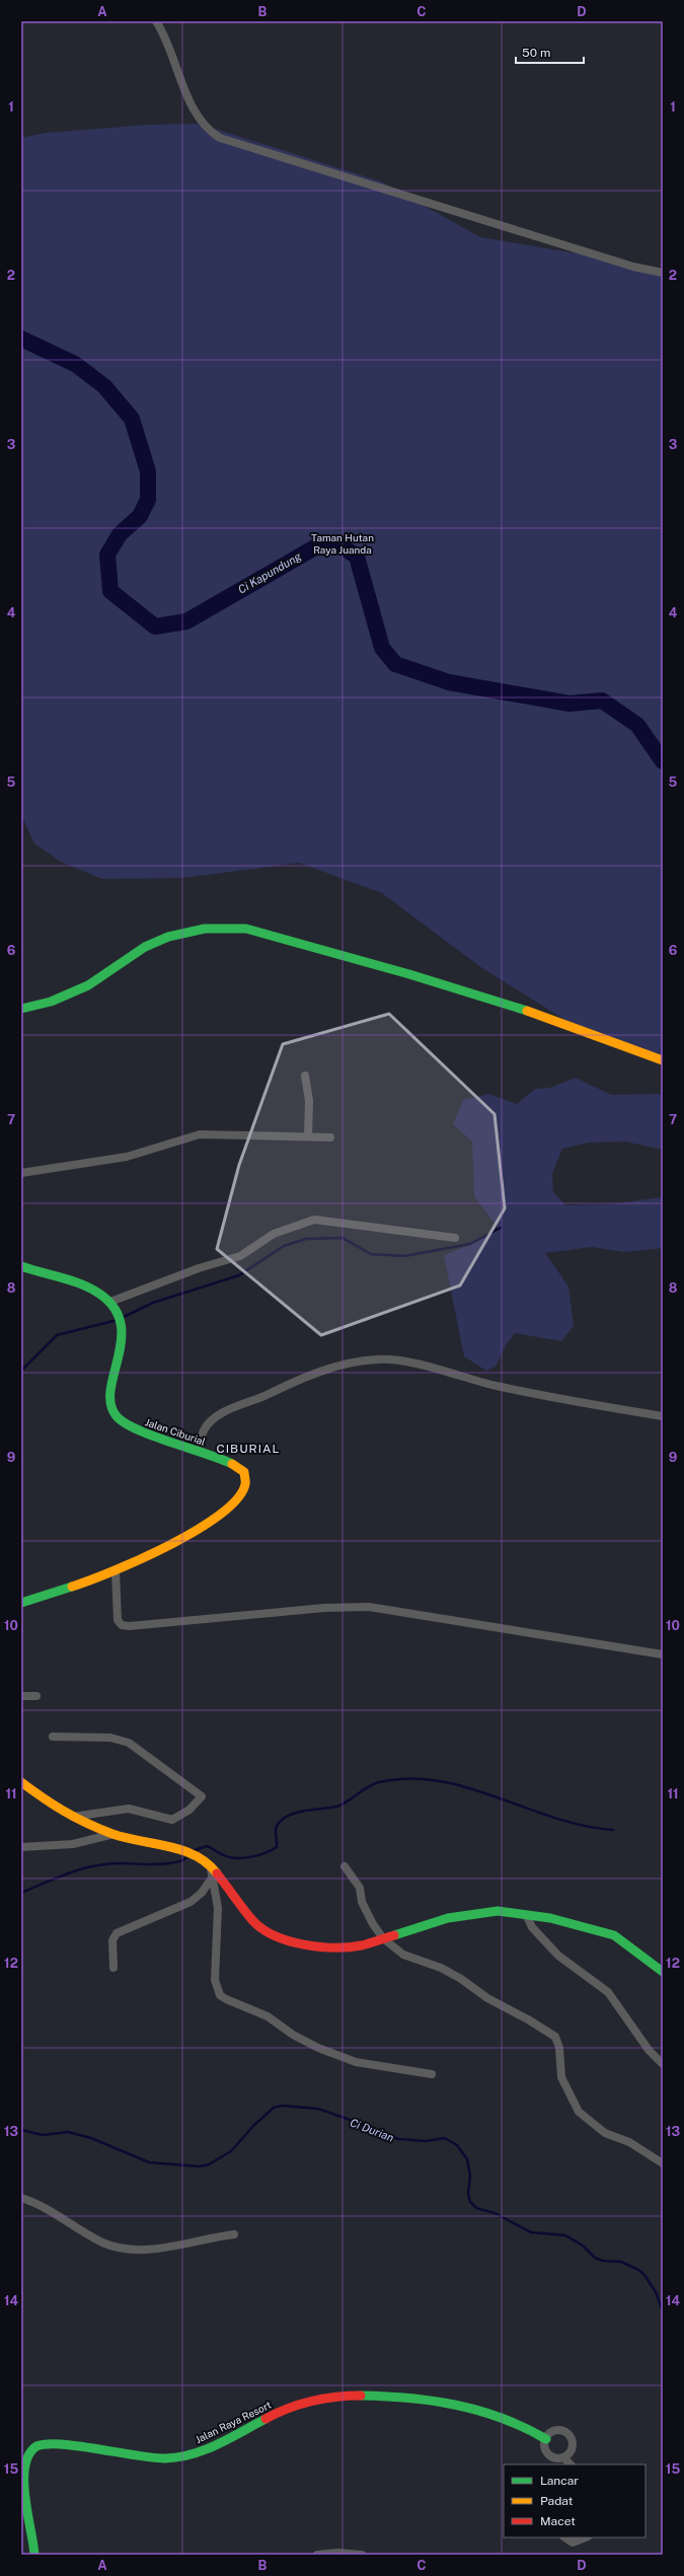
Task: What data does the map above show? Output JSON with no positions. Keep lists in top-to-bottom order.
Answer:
{
  "streets": {
    "street": ["Jalan Ciburial", "Jalan Raya Resort"]
  },
  "districts": ["CIBURIAL"],
  "water": ["Ci Kapundung", "Ci Durian"],
  "parks": ["Taman Hutan Raya Juanda"],
  "legend": ["Lancar", "Padat", "Macet"],
  "scale_bar": "50 m",
  "grid": {
    "columns": [
      "A",
      "B",
      "C",
      "D"
    ],
    "rows": [
      "1",
      "2",
      "3",
      "4",
      "5",
      "6",
      "7",
      "8",
      "9",
      "10",
      "11",
      "12",
      "13",
      "14",
      "15"
    ]
  }
}
